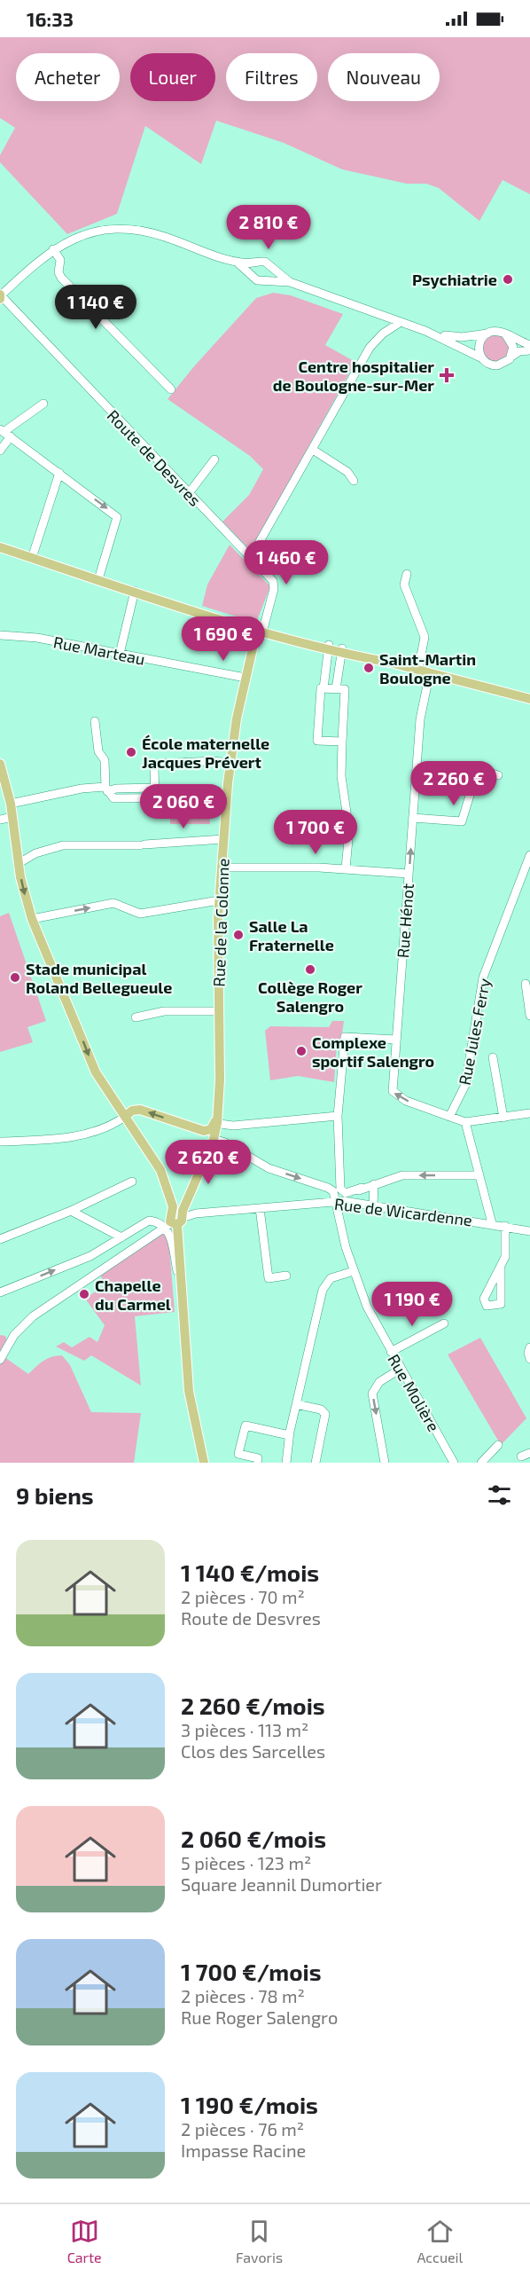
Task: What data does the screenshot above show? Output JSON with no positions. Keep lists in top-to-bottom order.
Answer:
{
  "streets": {
    "main road": ["Rue de la Colonne"],
    "street": [
      "Route de Desvres",
      "Rue Marteau",
      "Rue Hénot",
      "Rue Jules Ferry",
      "Rue de Wicardenne",
      "Rue Molière"
    ]
  },
  "crossings": [
    ["Route de Desvres", "Rue de la Colonne"],
    ["Rue Marteau", "Rue de la Colonne"],
    ["Rue Hénot", "Rue Jules Ferry"],
    ["Rue de la Colonne", "Rue de Wicardenne"],
    ["Rue de Wicardenne", "Rue Molière"]
  ],
  "places": {
    "other": [
      "Psychiatrie",
      "Saint-Martin Boulogne",
      "École maternelle Jacques Prévert",
      "Salle La Fraternelle",
      "Collège Roger Salengro",
      "Stade municipal Roland Bellegueule",
      "Complexe sportif Salengro",
      "Chapelle du Carmel"
    ],
    "health": ["Centre hospitalier de Boulogne-sur-Mer"]
  },
  "page": {
    "status": "16:33",
    "chip": [
      "Acheter",
      "Louer",
      "Filtres",
      "Nouveau"
    ],
    "price": [
      "2 810 €",
      "1 140 €",
      "1 460 €",
      "1 690 €",
      "2 260 €",
      "2 060 €",
      "1 700 €",
      "2 620 €",
      "1 190 €"
    ],
    "heading": "9 biens",
    "list": [
      {
        "name": "1 140 €/mois",
        "note": "2 pièces · 70 m² · Route de Desvres"
      },
      {
        "name": "2 260 €/mois",
        "note": "3 pièces · 113 m² · Clos des Sarcelles"
      },
      {
        "name": "2 060 €/mois",
        "note": "5 pièces · 123 m² · Square Jeannil Dumortier"
      },
      {
        "name": "1 700 €/mois",
        "note": "2 pièces · 78 m² · Rue Roger Salengro"
      },
      {
        "name": "1 190 €/mois",
        "note": "2 pièces · 76 m² · Impasse Racine"
      }
    ],
    "tabs": ["Carte", "Favoris", "Accueil"]
  }
}
